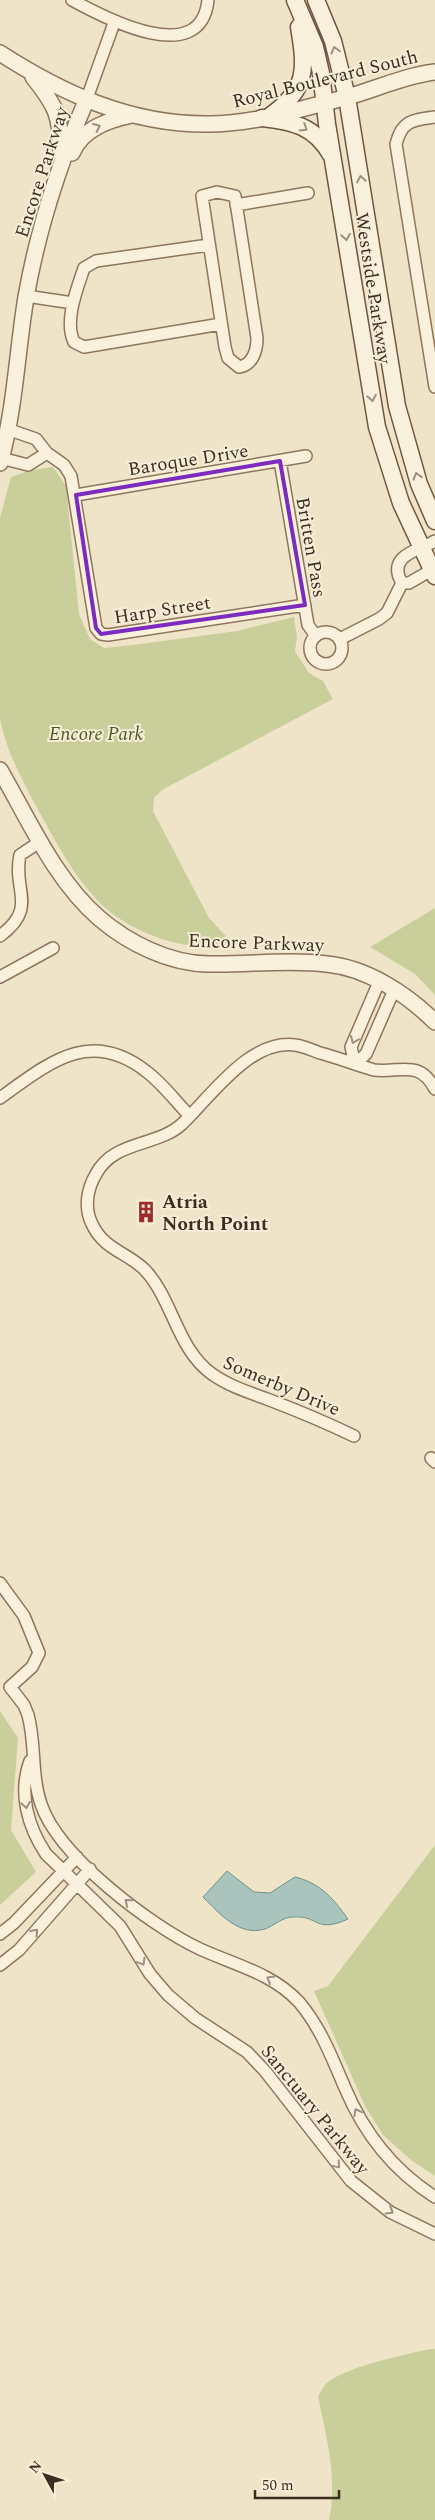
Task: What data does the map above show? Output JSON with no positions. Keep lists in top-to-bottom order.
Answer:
{
  "streets": {
    "main road": ["Westside Parkway"],
    "street": [
      "Royal Boulevard South",
      "Encore Parkway",
      "Baroque Drive",
      "Britten Pass",
      "Harp Street",
      "Somerby Drive",
      "Sanctuary Parkway"
    ]
  },
  "crossings": [
    ["Royal Boulevard South", "Encore Parkway"],
    ["Royal Boulevard South", "Westside Parkway"],
    ["Encore Parkway", "Harp Street"],
    ["Baroque Drive", "Britten Pass"],
    ["Baroque Drive", "Harp Street"],
    ["Britten Pass", "Harp Street"]
  ],
  "parks": ["Encore Park"],
  "places": {
    "building": ["Atria North Point"]
  },
  "scale_bar": "50 m",
  "north": "top left"
}
